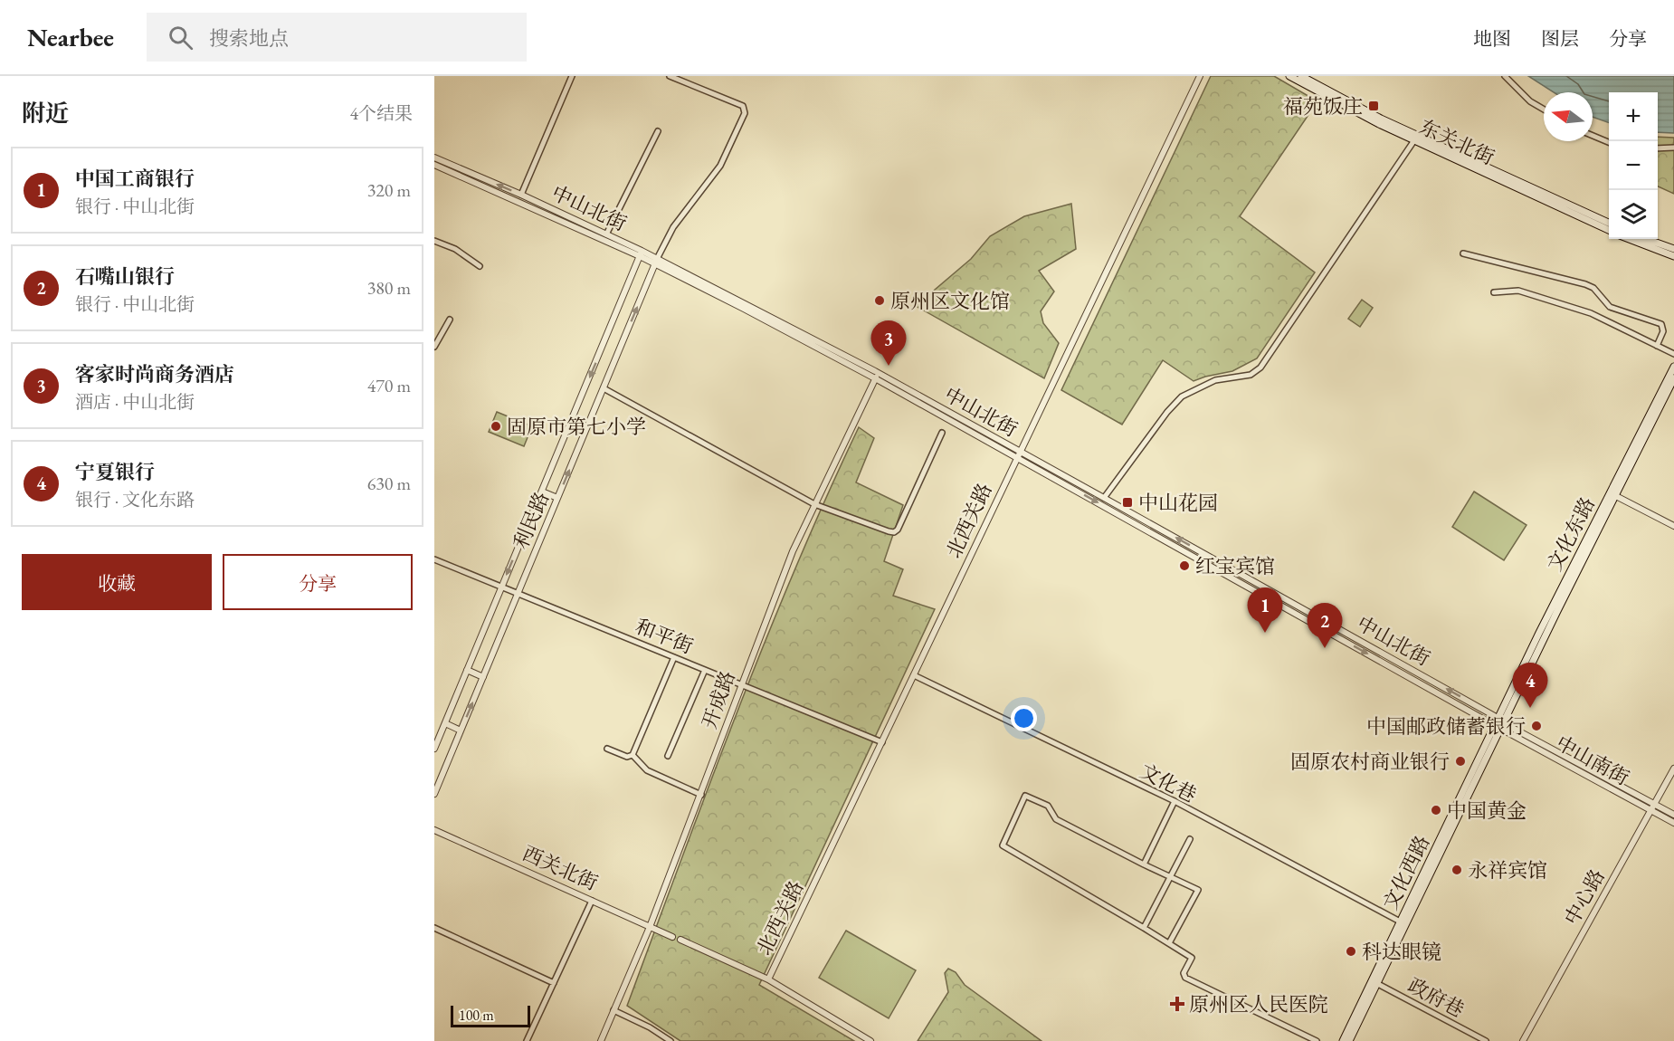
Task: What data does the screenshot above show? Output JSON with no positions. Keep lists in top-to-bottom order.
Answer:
{
  "streets": {
    "main road": ["东关北街", "文化东路", "文化西路"],
    "street": [
      "中山北街",
      "利民路",
      "北西关路",
      "和平街",
      "开成路",
      "中山南街",
      "文化巷",
      "西关北街",
      "中心路",
      "政府巷"
    ]
  },
  "crossings": [
    ["中山北街", "利民路"],
    ["中山北街", "北西关路"],
    ["中山北街", "文化东路"],
    ["中山北街", "开成路"],
    ["中山北街", "中山南街"],
    ["中山北街", "文化西路"],
    ["利民路", "和平街"],
    ["北西关路", "和平街"],
    ["北西关路", "文化巷"],
    ["文化东路", "中山南街"],
    ["文化东路", "文化西路"],
    ["和平街", "开成路"],
    ["开成路", "西关北街"],
    ["中山南街", "文化西路"],
    ["中山南街", "中心路"],
    ["文化巷", "文化西路"],
    ["文化西路", "政府巷"]
  ],
  "places": {
    "transit": ["福苑饭庄", "中山花园"],
    "other": [
      "原州区文化馆",
      "固原市第七小学",
      "红宝宾馆",
      "中国邮政储蓄银行",
      "固原农村商业银行",
      "中国黄金",
      "永祥宾馆",
      "科达眼镜"
    ],
    "health": ["原州区人民医院"]
  },
  "scale_bar": "100 m",
  "north": "left",
  "page": {
    "header": "Nearbee",
    "search": "搜索地点",
    "nav": ["地图", "图层", "分享"],
    "heading": ["附近", "4个结果"],
    "map_buttons": ["+", "−"],
    "list": [
      {
        "mark": "1",
        "name": "中国工商银行",
        "note": "银行 · 中山北街",
        "value": "320 m"
      },
      {
        "mark": "2",
        "name": "石嘴山银行",
        "note": "银行 · 中山北街",
        "value": "380 m"
      },
      {
        "mark": "3",
        "name": "客家时尚商务酒店",
        "note": "酒店 · 中山北街",
        "value": "470 m"
      },
      {
        "mark": "4",
        "name": "宁夏银行",
        "note": "银行 · 文化东路",
        "value": "630 m"
      }
    ],
    "pins": [
      "3",
      "1",
      "2",
      "4"
    ],
    "buttons": ["收藏", "分享"],
    "scale": "100 m"
  }
}
